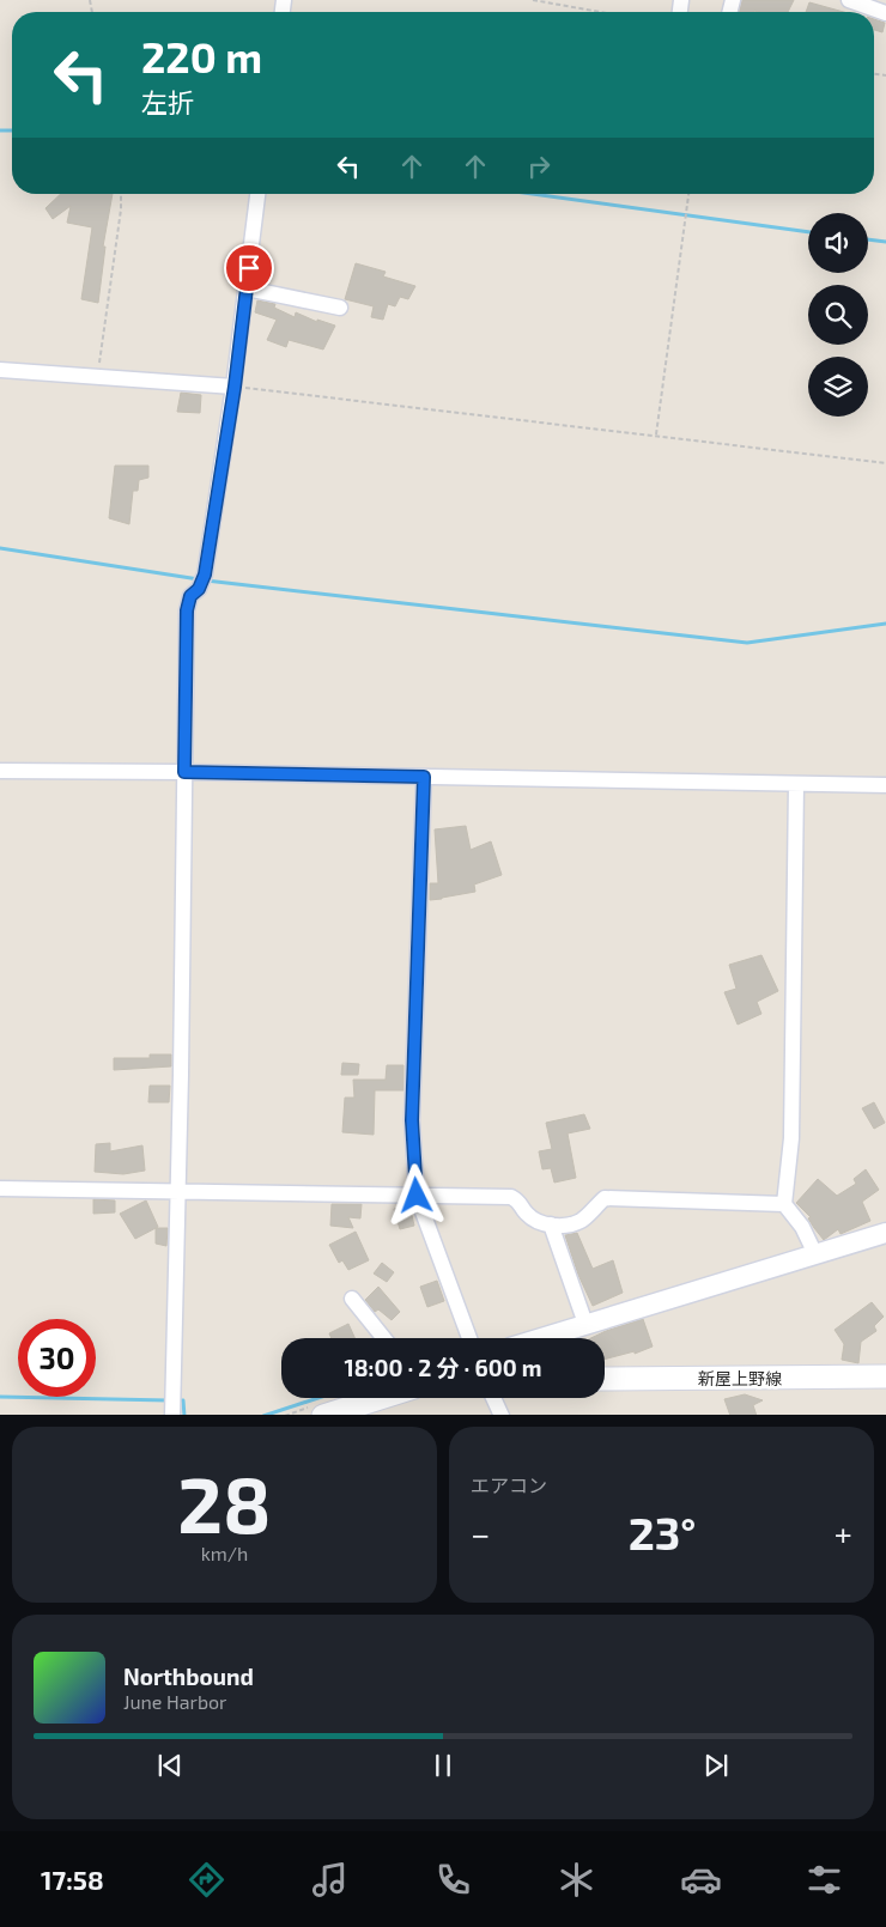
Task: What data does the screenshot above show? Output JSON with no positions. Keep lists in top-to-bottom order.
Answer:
{
  "streets": {
    "main road": ["新屋上野線"]
  },
  "page": {
    "turn": ["220 m", "左折"],
    "limit": "30",
    "trip": "18:00 · 2 分 · 600 m",
    "tile": [
      ["28", "km/h"],
      "エアコン"
    ],
    "heat": ["−", "23°", "+"],
    "song": ["Northbound", "June Harbor"],
    "tabs": "17:58"
  }
}
